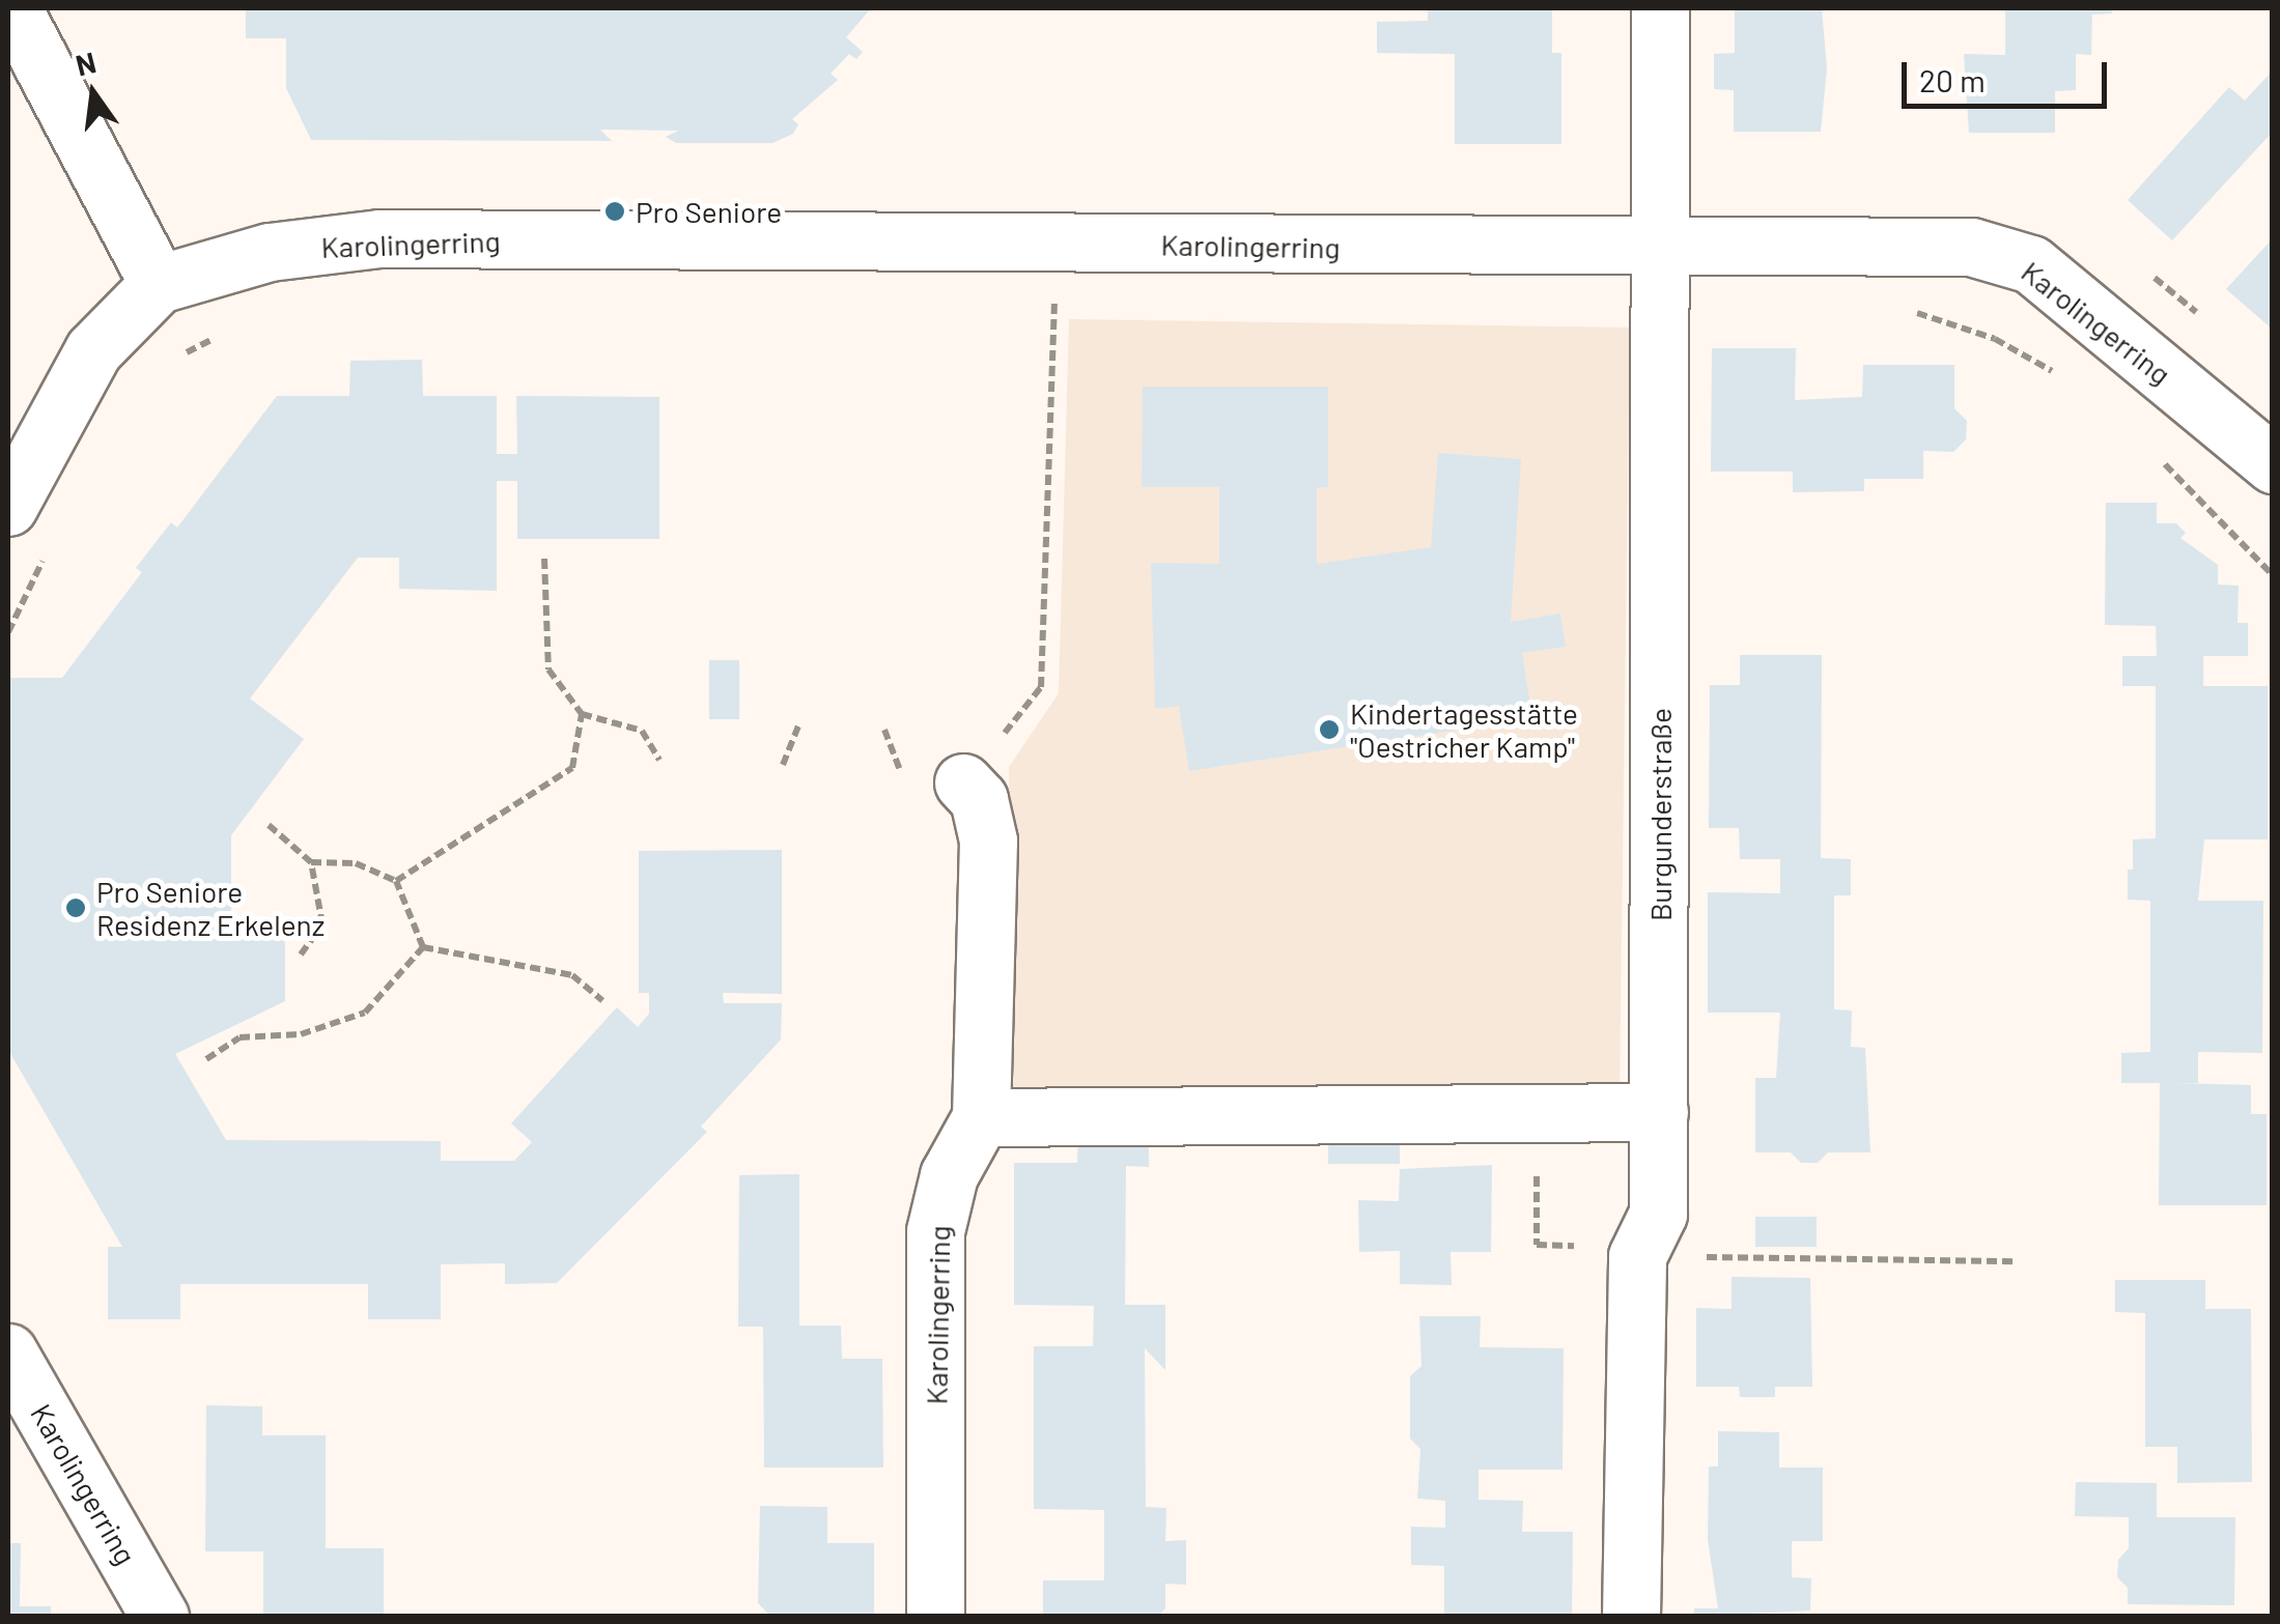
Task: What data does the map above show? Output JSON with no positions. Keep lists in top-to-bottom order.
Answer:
{
  "streets": {
    "street": ["Karolingerring", "Burgunderstraße"]
  },
  "crossings": [
    ["Karolingerring", "Burgunderstraße"]
  ],
  "places": ["Pro Seniore", "Kindertagesstätte \"Oestricher Kamp\"", "Pro Seniore Residenz Erkelenz"],
  "scale_bar": "20 m",
  "north": "top"
}
